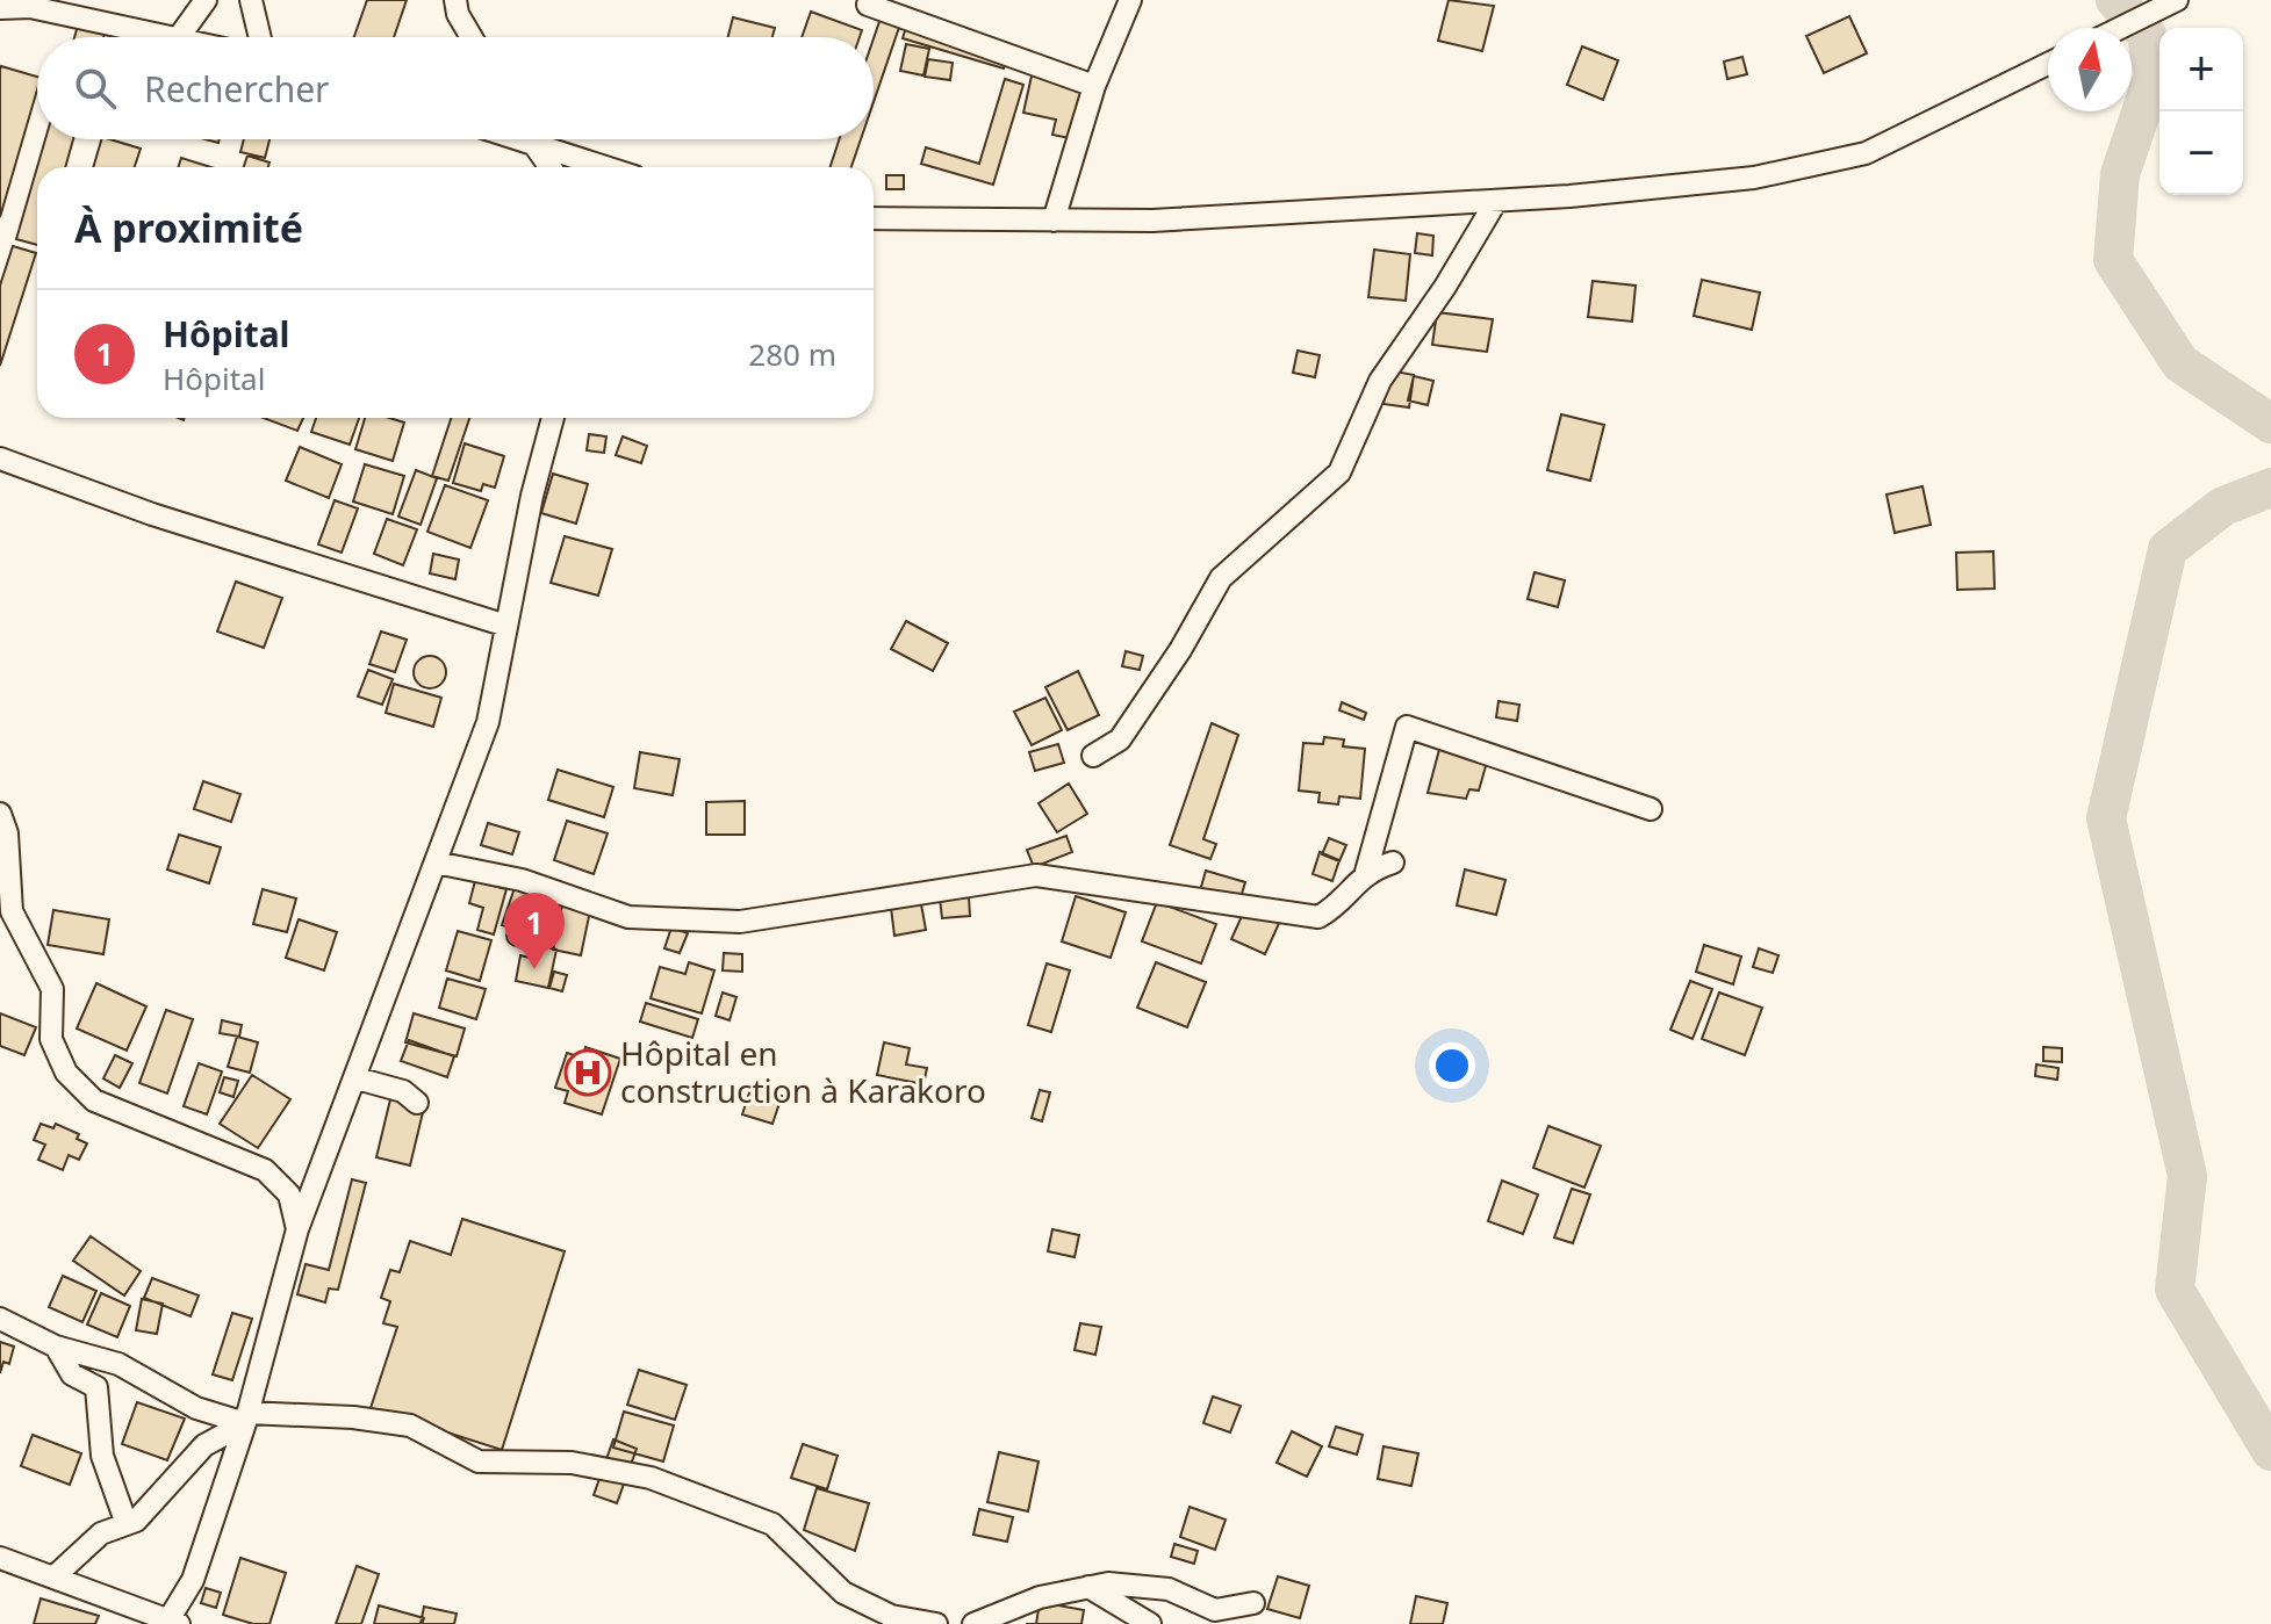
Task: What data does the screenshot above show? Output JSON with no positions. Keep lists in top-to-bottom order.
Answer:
{
  "places": {
    "hospital": ["Hôpital en construction à Karakoro"]
  },
  "north": "top",
  "page": {
    "map_buttons": ["+", "−"],
    "search": "Rechercher",
    "heading": "À proximité",
    "list": [
      {
        "mark": "1",
        "name": "Hôpital",
        "note": "Hôpital",
        "value": "280 m"
      }
    ],
    "pins": "1"
  }
}
